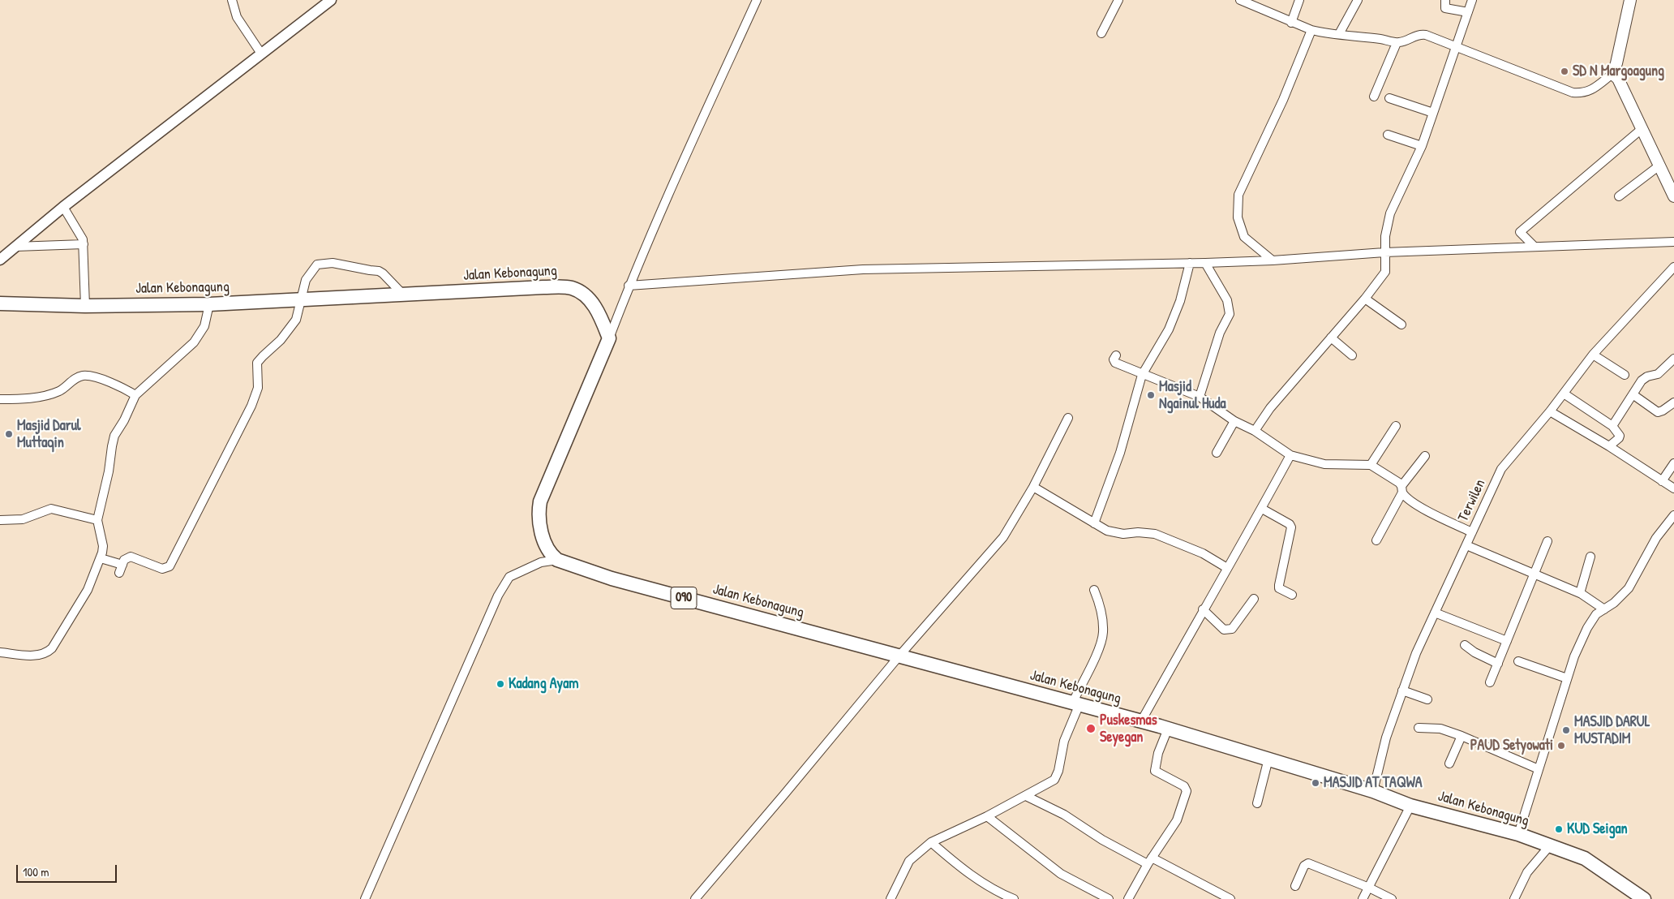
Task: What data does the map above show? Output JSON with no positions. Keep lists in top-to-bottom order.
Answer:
{
  "streets": {
    "main road": ["Jalan Kebonagung", "090"],
    "street": ["Terwilen"]
  },
  "crossings": [
    ["Jalan Kebonagung", "Terwilen"]
  ],
  "places": [
    "SD N Margoagung",
    "Masjid Ngainul Huda",
    "Masjid Darul Muttaqin",
    "Kadang Ayam",
    "Puskesmas Seyegan",
    "MASJID DARUL MUSTADIM",
    "PAUD Setyowati",
    "MASJID AT TAQWA",
    "KUD Seigan"
  ],
  "scale_bar": "100 m"
}
